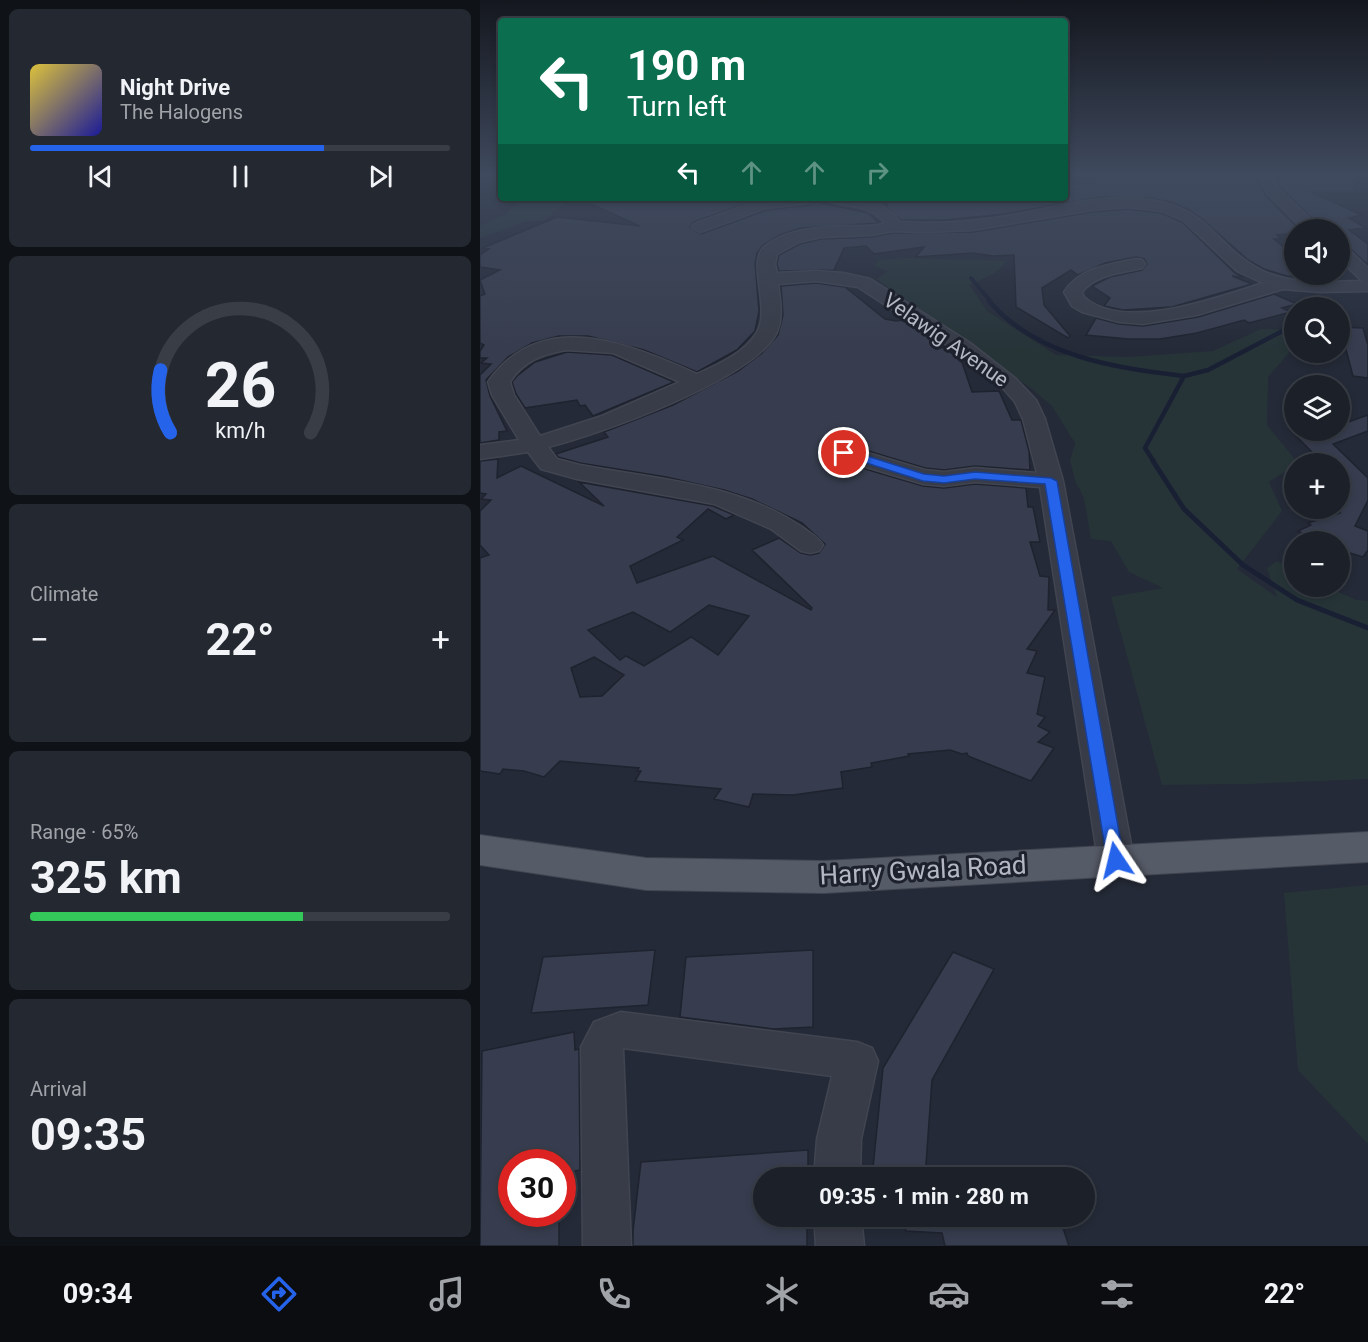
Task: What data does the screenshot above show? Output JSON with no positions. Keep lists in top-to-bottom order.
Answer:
{
  "streets": {
    "main road": ["Harry Gwala Road"],
    "street": ["Velawig Avenue"]
  },
  "crossings": [
    ["Velawig Avenue", "Harry Gwala Road"]
  ],
  "page": {
    "turn": ["190 m", "Turn left"],
    "song": ["Night Drive", "The Halogens"],
    "map_buttons": ["+", "−"],
    "tile": [
      "Climate",
      ["Range · 65%", "325 km"],
      ["Arrival", "09:35"]
    ],
    "heat": ["−", "22°", "+"],
    "limit": "30",
    "trip": "09:35 · 1 min · 280 m",
    "tabs": ["09:34", "22°"],
    "gauge": ["26", "km/h"]
  }
}
